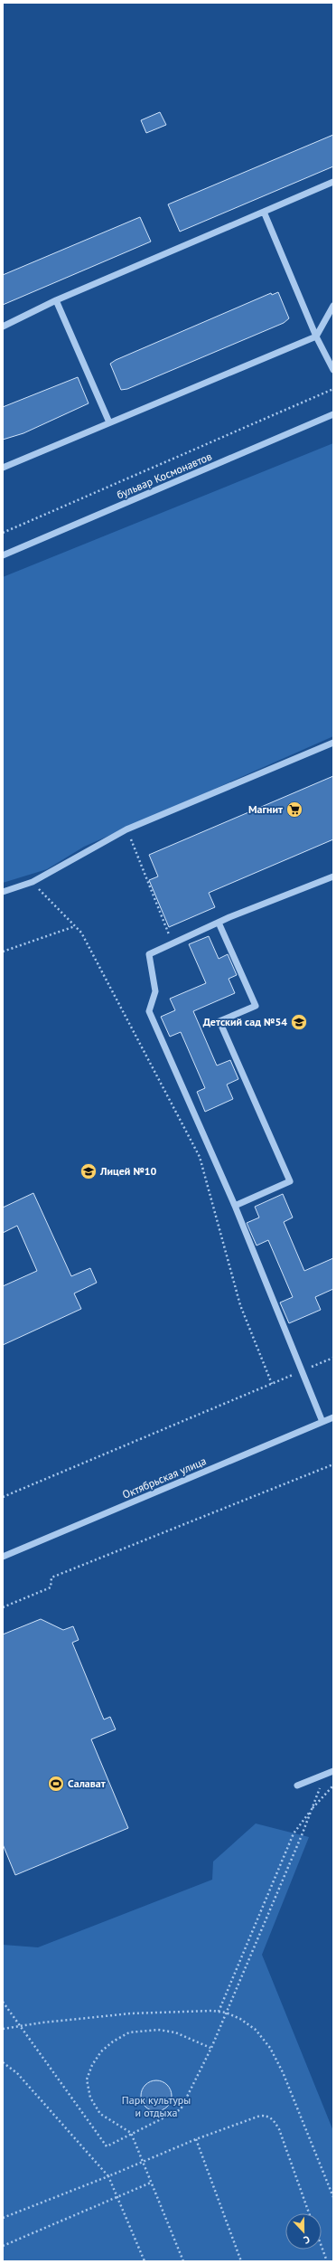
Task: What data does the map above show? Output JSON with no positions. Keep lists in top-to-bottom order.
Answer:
{
  "streets": {
    "street": ["бульвар Космонавтов", "Октябрьская улица"]
  },
  "parks": ["Парк культуры и отдыха"],
  "places": {
    "supermarket": ["Магнит"],
    "school or university": ["Детский сад №54", "Лицей №10"],
    "sports": ["Салават"]
  },
  "north": "bottom"
}
